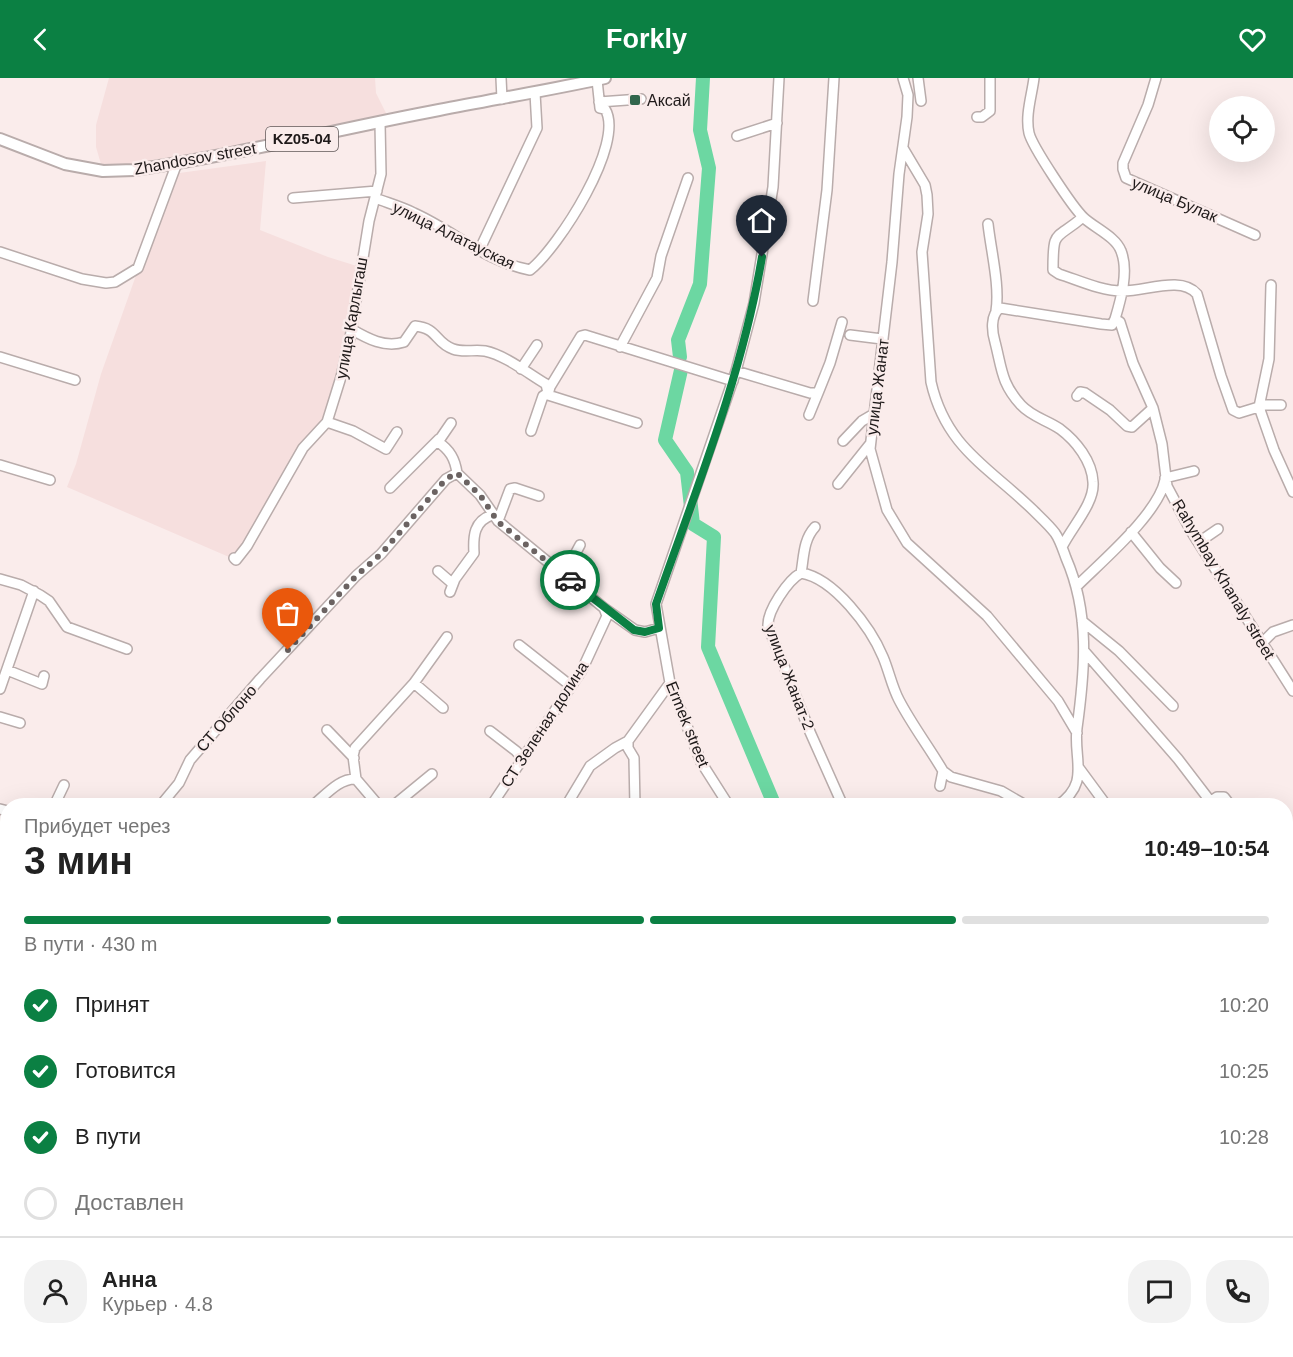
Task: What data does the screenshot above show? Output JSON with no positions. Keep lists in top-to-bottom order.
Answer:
{
  "streets": {
    "main road": ["KZ05-04", "Zhandosov street"],
    "street": [
      "улица Булак",
      "улица Алатауская",
      "улица Карлыгаш",
      "улица Жанат",
      "Rahymbay Khanaly street",
      "улица Жанат-2",
      "СТ Облоно",
      "СТ Зеленая долина",
      "Ermek street"
    ]
  },
  "crossings": [
    ["Zhandosov street", "улица Алатауская"],
    ["Zhandosov street", "улица Карлыгаш"],
    ["улица Алатауская", "улица Карлыгаш"]
  ],
  "places": {
    "transit": ["Аксай"]
  },
  "page": {
    "header": "Forkly",
    "heading": ["3 мин", "Прибудет через", "10:49–10:54"],
    "panel": ["Анна", "Курьер · 4.8"],
    "bar": "В пути · 430 m",
    "list": [
      ["Принят", "10:20"],
      ["Готовится", "10:25"],
      ["В пути", "10:28"],
      "Доставлен"
    ]
  }
}
